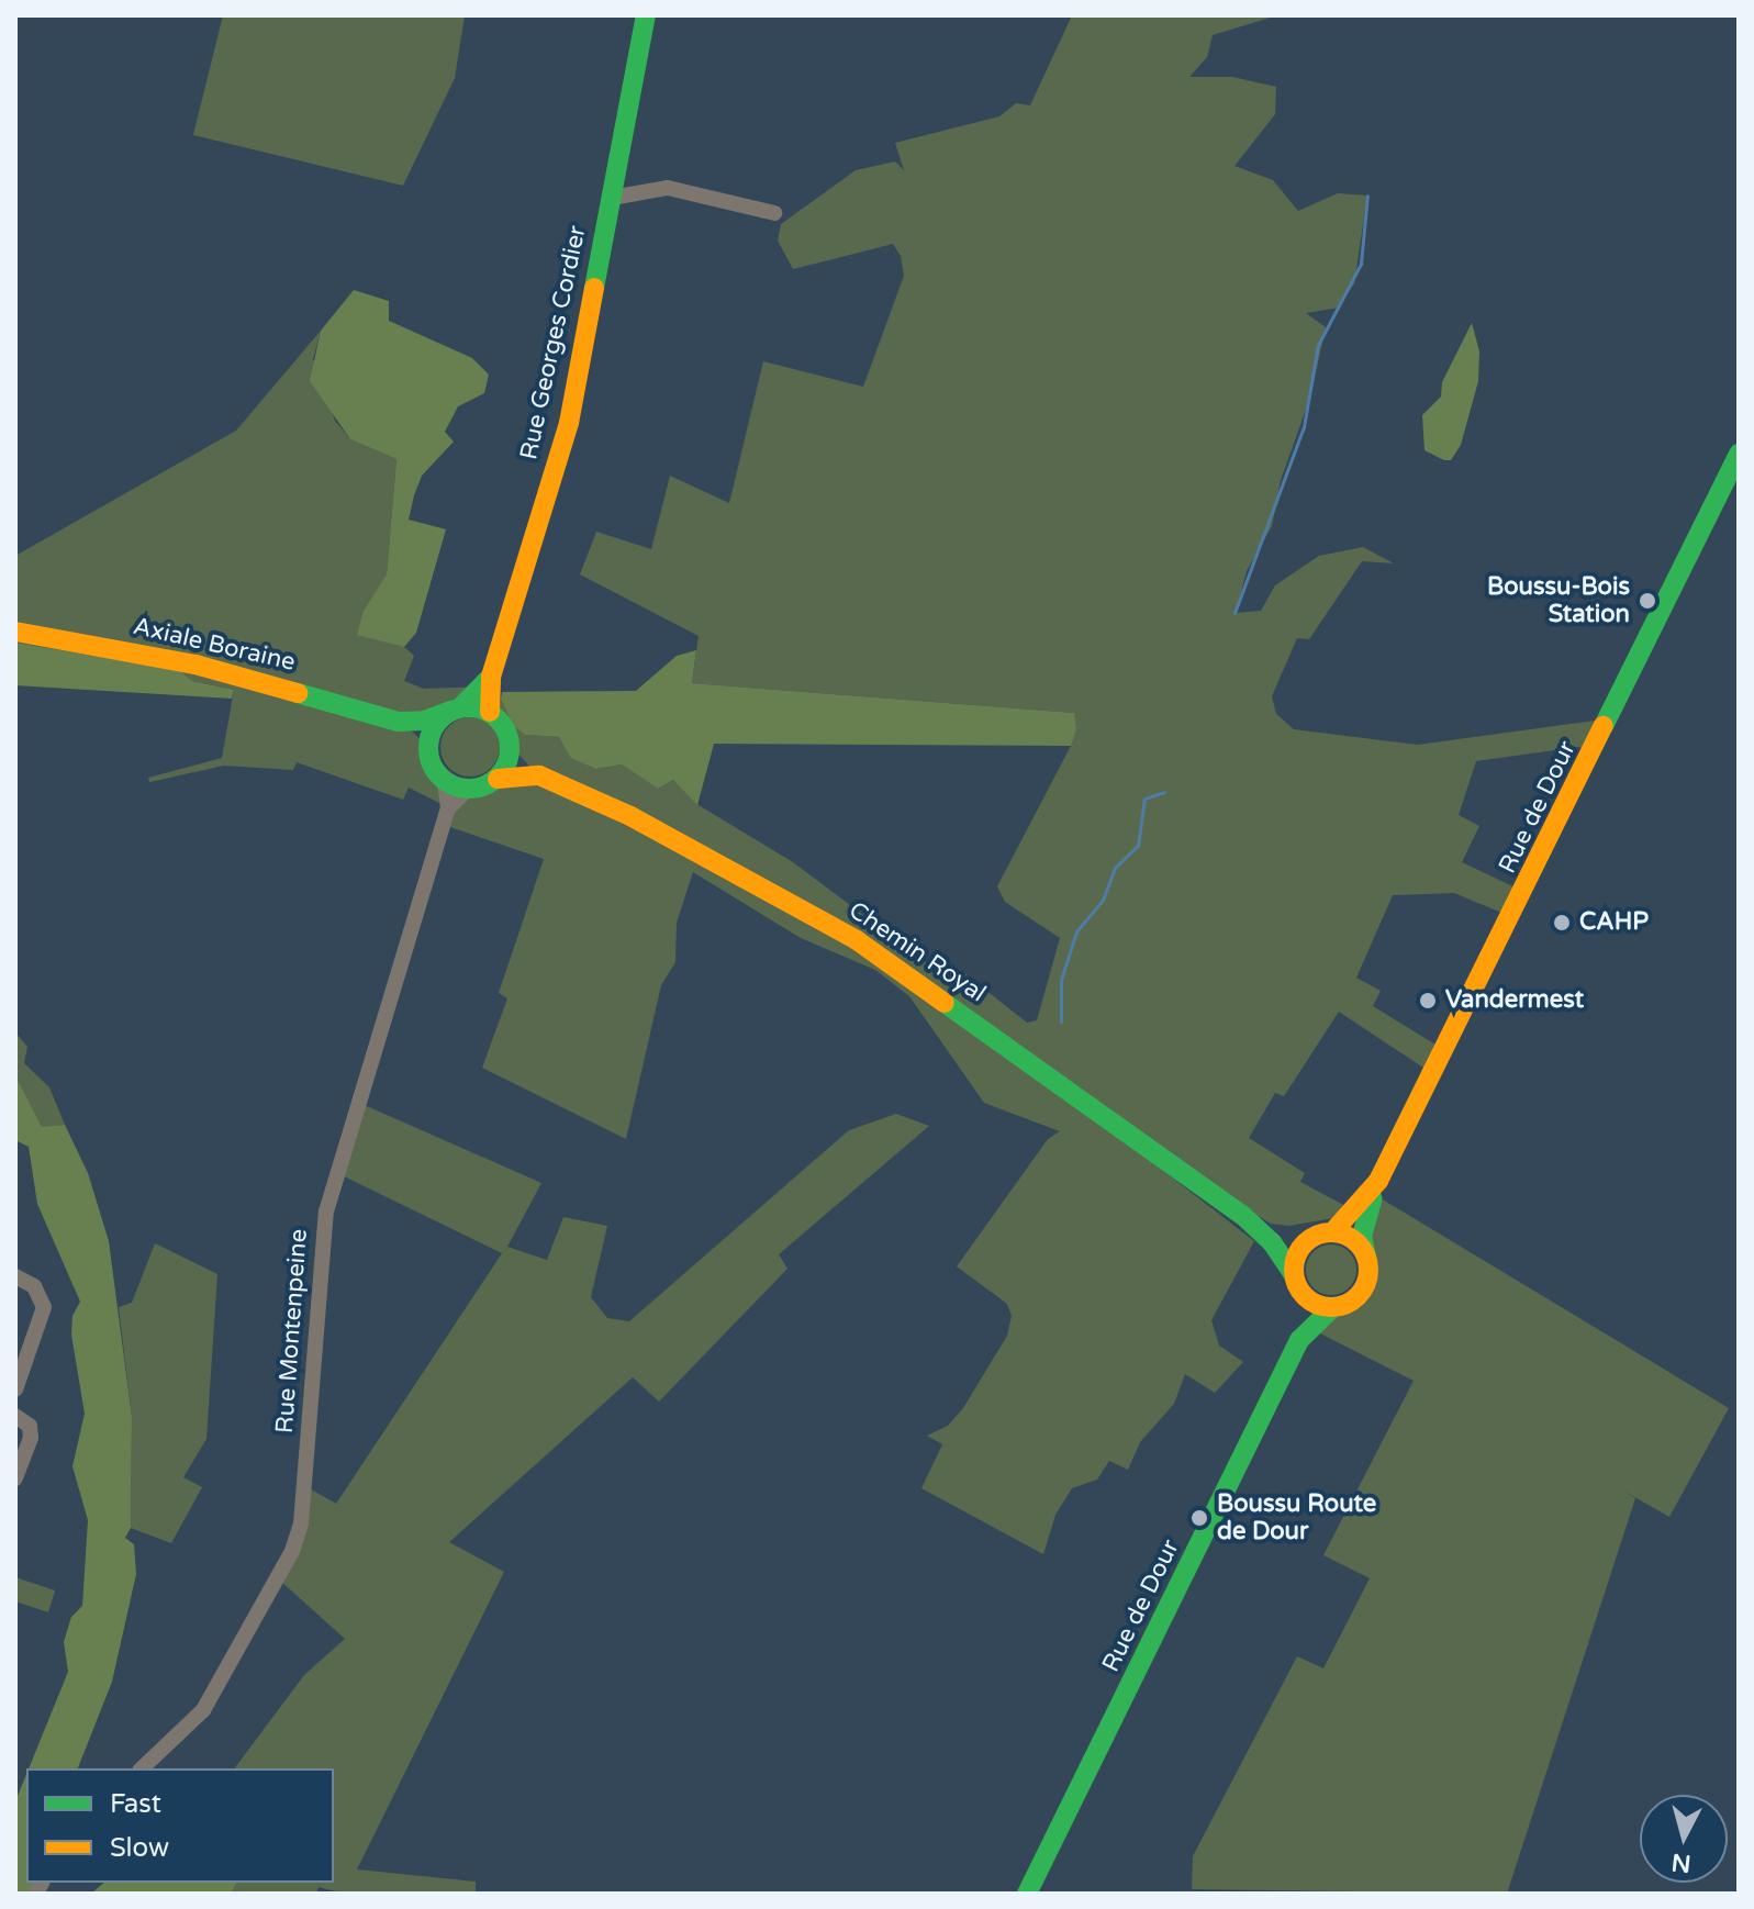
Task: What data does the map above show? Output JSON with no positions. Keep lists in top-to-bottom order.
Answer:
{
  "streets": {
    "main road": [
      "Rue Georges Cordier",
      "Axiale Boraine",
      "Rue de Dour",
      "Chemin Royal"
    ],
    "street": ["Rue Montenpeine"]
  },
  "crossings": [
    ["Rue Georges Cordier", "Axiale Boraine"],
    ["Rue Georges Cordier", "Chemin Royal"],
    ["Rue Georges Cordier", "Rue Montenpeine"],
    ["Axiale Boraine", "Chemin Royal"],
    ["Axiale Boraine", "Rue Montenpeine"],
    ["Rue de Dour", "Chemin Royal"],
    ["Chemin Royal", "Rue Montenpeine"]
  ],
  "places": [
    "Boussu-Bois Station",
    "CAHP",
    "Vandermest",
    "Boussu Route de Dour"
  ],
  "legend": ["Fast", "Slow"],
  "north": "bottom"
}
